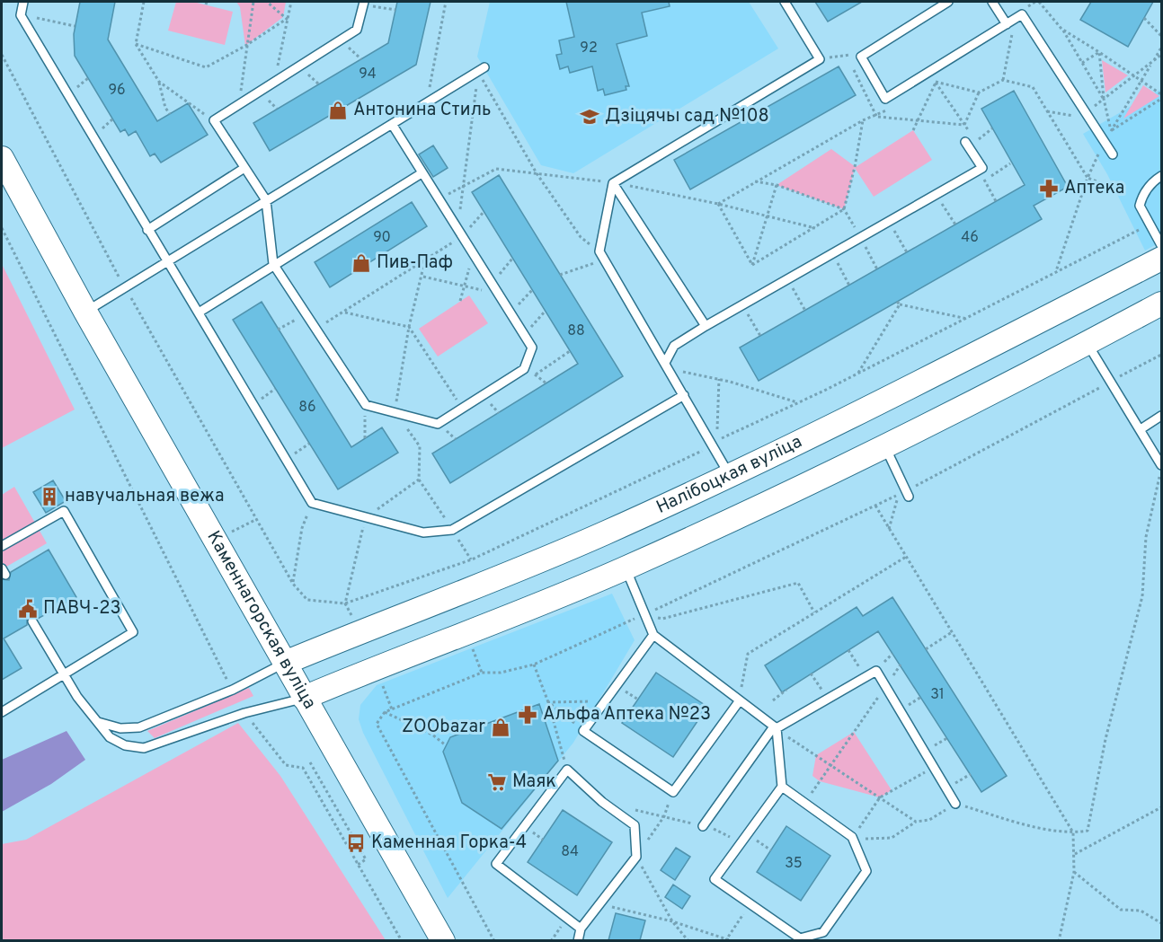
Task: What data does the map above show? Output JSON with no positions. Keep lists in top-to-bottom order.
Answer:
{
  "streets": {
    "main road": ["Налібоцкая вуліца", "Каменнагорская вуліца"]
  },
  "crossings": [
    ["Налібоцкая вуліца", "Каменнагорская вуліца"]
  ],
  "places": {
    "shop": ["Антонина Стиль", "Пив-Паф", "ZOObazar"],
    "school or university": ["Дзіцячы сад №108"],
    "pharmacy": ["Аптека", "Альфа Аптека №23"],
    "building": ["навучальная вежа"],
    "public building": ["ПАВЧ-23"],
    "supermarket": ["Маяк"],
    "bus stop": ["Каменная Горка-4"]
  },
  "house_numbers": [
    "92",
    "94",
    "96",
    "90",
    "46",
    "88",
    "86",
    "31",
    "84",
    "35"
  ]
}
